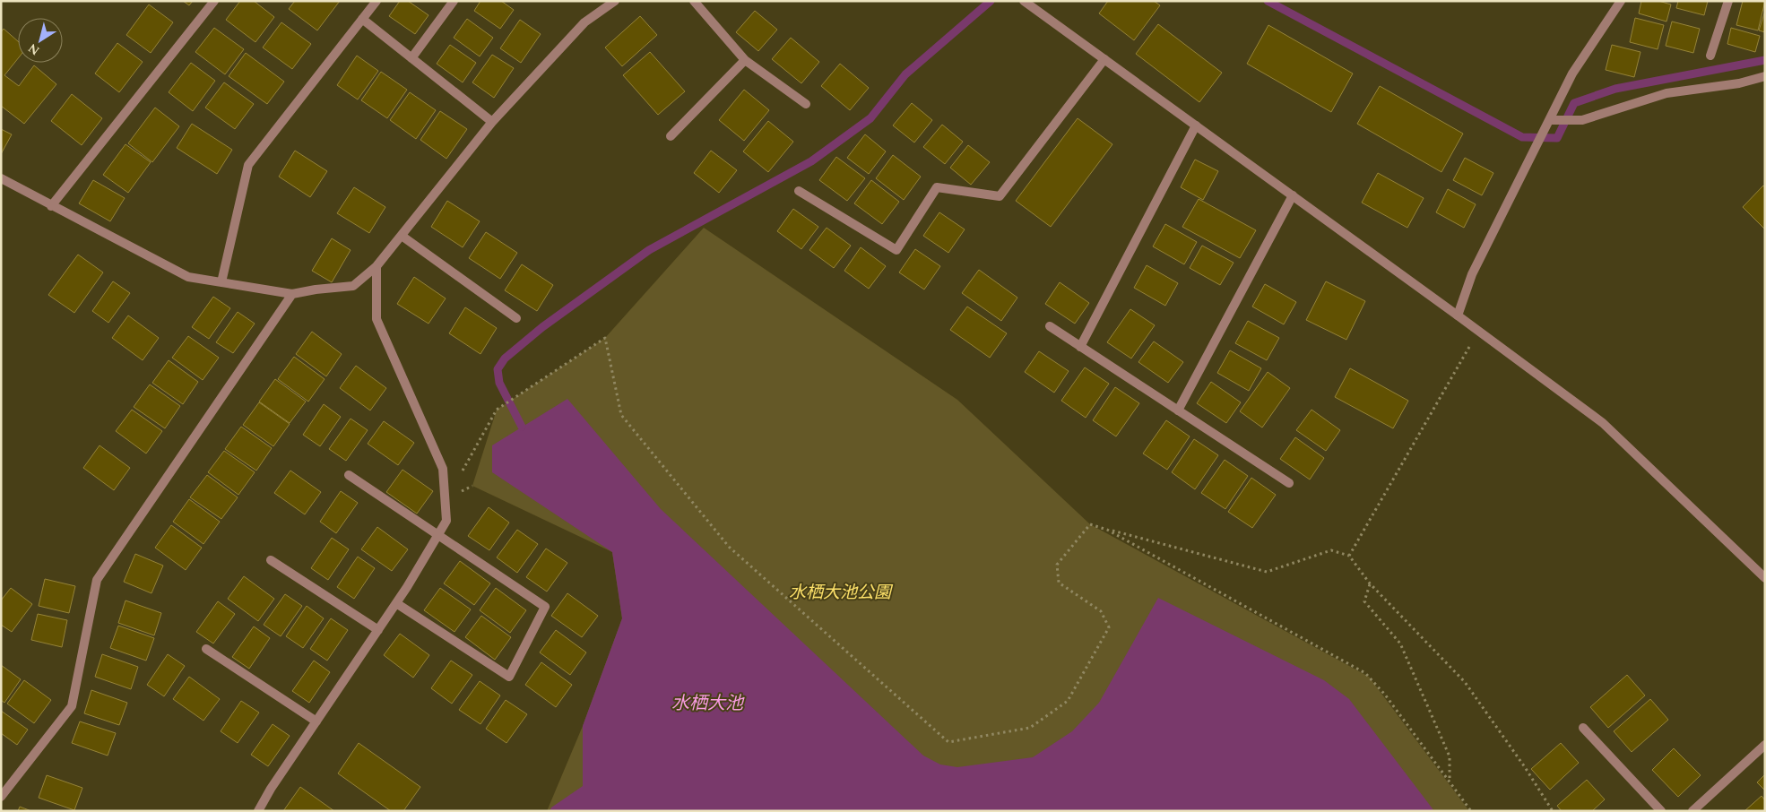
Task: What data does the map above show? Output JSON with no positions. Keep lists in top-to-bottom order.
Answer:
{
  "water": ["水栖大池"],
  "parks": ["水栖大池公園"],
  "north": "bottom left"
}
